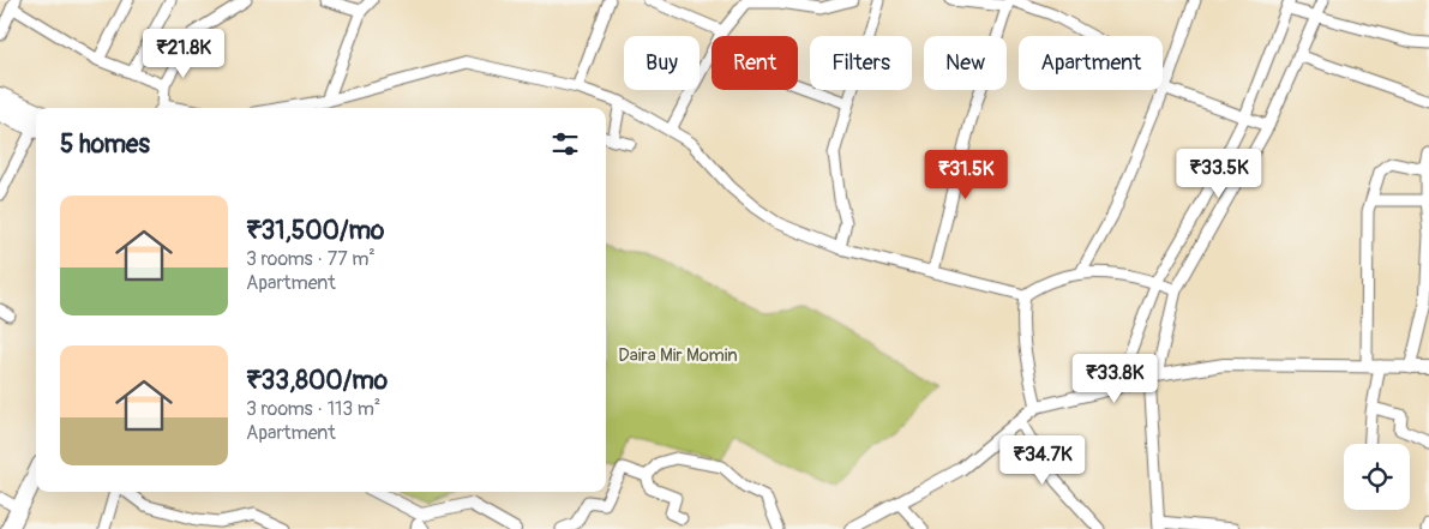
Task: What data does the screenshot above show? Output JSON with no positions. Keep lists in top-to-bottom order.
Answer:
{
  "parks": ["Daira Mir Momin"],
  "page": {
    "price": [
      "₹21.8K",
      "₹33.5K",
      "₹31.5K",
      "₹33.8K",
      "₹34.7K"
    ],
    "chip": [
      "Buy",
      "Rent",
      "Filters",
      "New",
      "Apartment"
    ],
    "heading": "5 homes",
    "list": [
      {
        "name": "₹31,500/mo",
        "note": "3 rooms · 77 m² · Apartment"
      },
      {
        "name": "₹33,800/mo",
        "note": "3 rooms · 113 m² · Apartment"
      }
    ]
  }
}
